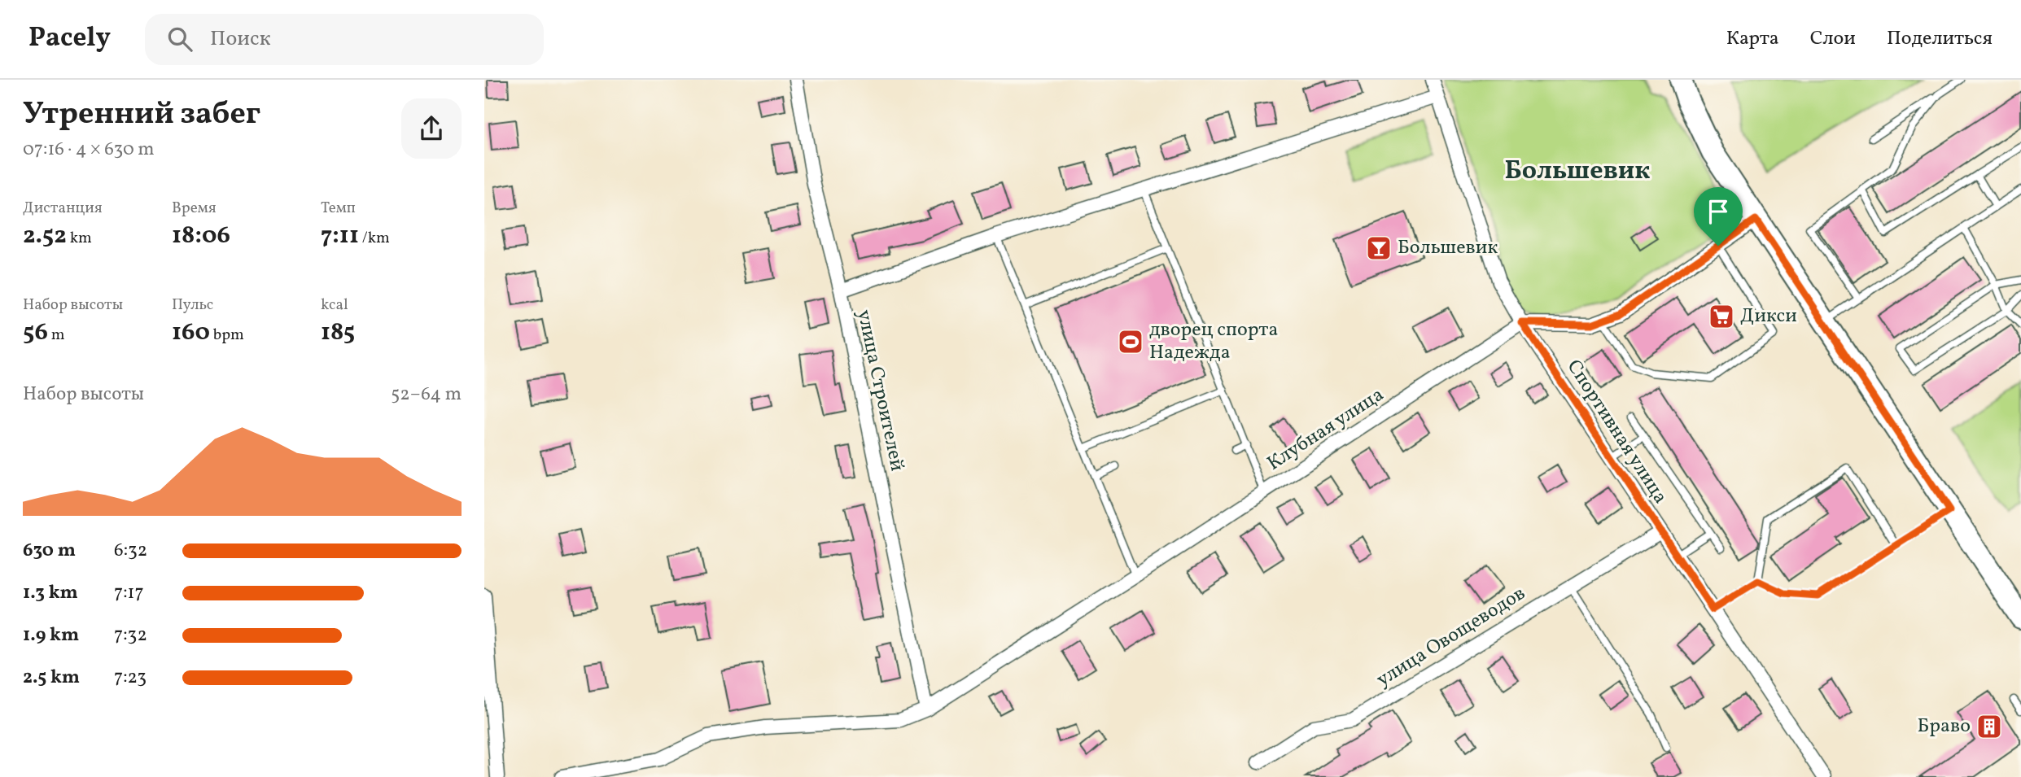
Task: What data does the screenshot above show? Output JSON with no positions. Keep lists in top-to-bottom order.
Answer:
{
  "streets": {
    "street": [
      "улица Строителей",
      "Клубная улица",
      "Спортивная улица",
      "улица Овощеводов"
    ]
  },
  "crossings": [
    ["улица Строителей", "Клубная улица"],
    ["Клубная улица", "Спортивная улица"],
    ["Спортивная улица", "улица Овощеводов"]
  ],
  "districts": ["Большевик"],
  "places": {
    "bar": ["Большевик"],
    "supermarket": ["Дикси"],
    "sports": ["дворец спорта Надежда"],
    "building": ["Браво"]
  },
  "page": {
    "header": "Pacely",
    "search": "Поиск",
    "nav": ["Карта", "Слои", "Поделиться"],
    "heading": ["Утренний забег", "07:16 · 4 × 630 m"],
    "stats": [
      ["Дистанция", "2.52 km"],
      ["Время", "18:06"],
      ["Темп", "7:11 /km"],
      ["Набор высоты", "56 m"],
      ["Пульс", "160 bpm"],
      ["kcal", "185"]
    ],
    "chart": ["Набор высоты", "52–64 m"],
    "list": [
      {
        "name": "630 m",
        "note": "6:32"
      },
      {
        "name": "1.3 km",
        "note": "7:17"
      },
      {
        "name": "1.9 km",
        "note": "7:32"
      },
      {
        "name": "2.5 km",
        "note": "7:23"
      }
    ]
  }
}
